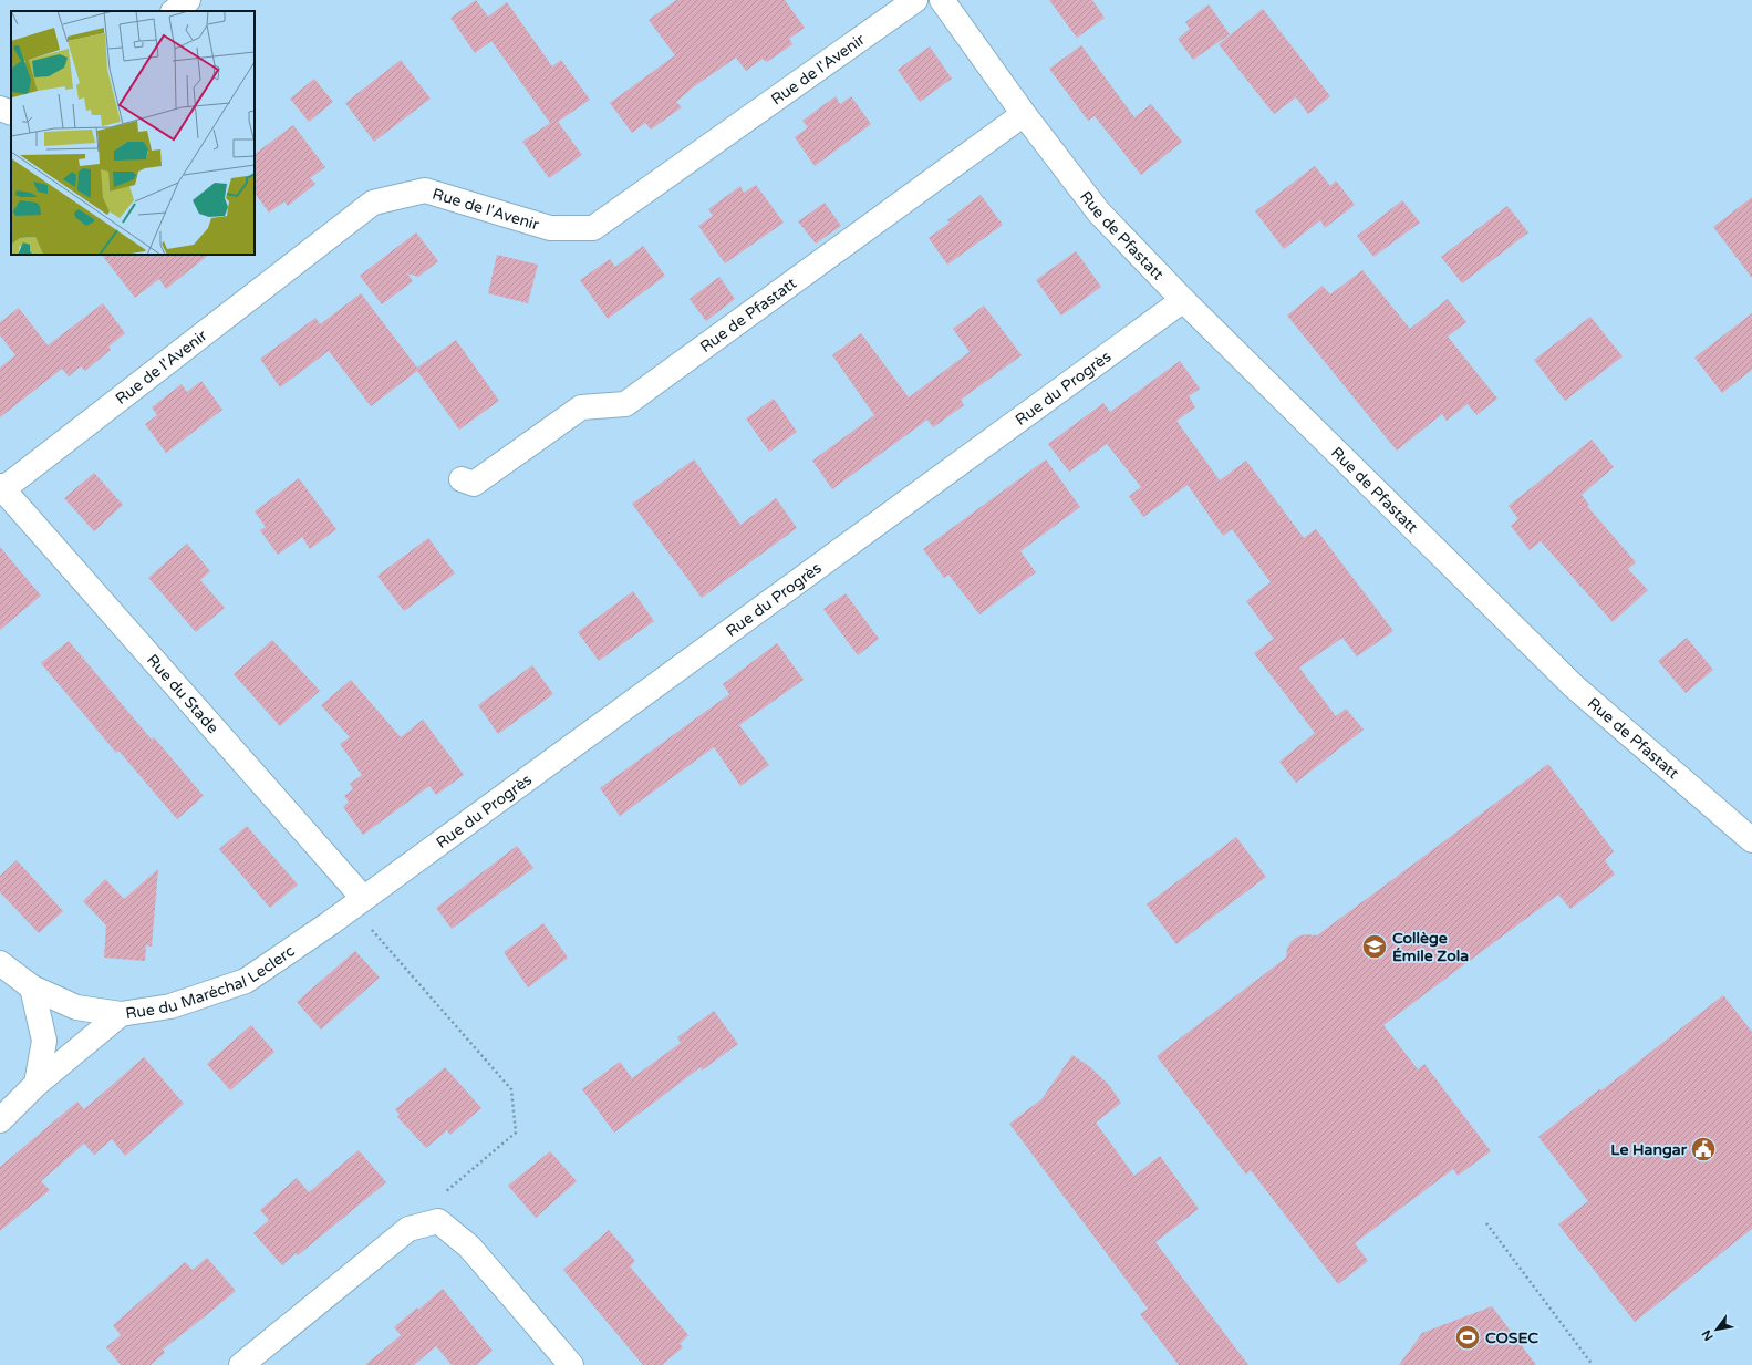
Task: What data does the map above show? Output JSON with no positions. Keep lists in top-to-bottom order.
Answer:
{
  "streets": {
    "street": [
      "Rue de l'Avenir",
      "Rue de Pfastatt",
      "Rue du Progrès",
      "Rue du Stade",
      "Rue du Maréchal Leclerc"
    ]
  },
  "crossings": [
    ["Rue de l'Avenir", "Rue du Stade"],
    ["Rue de Pfastatt", "Rue du Progrès"],
    ["Rue du Progrès", "Rue du Stade"],
    ["Rue du Progrès", "Rue du Maréchal Leclerc"],
    ["Rue du Stade", "Rue du Maréchal Leclerc"]
  ],
  "places": {
    "school or university": ["Collège Émile Zola"],
    "public building": ["Le Hangar"],
    "sports": ["COSEC"]
  },
  "north": "bottom left"
}
